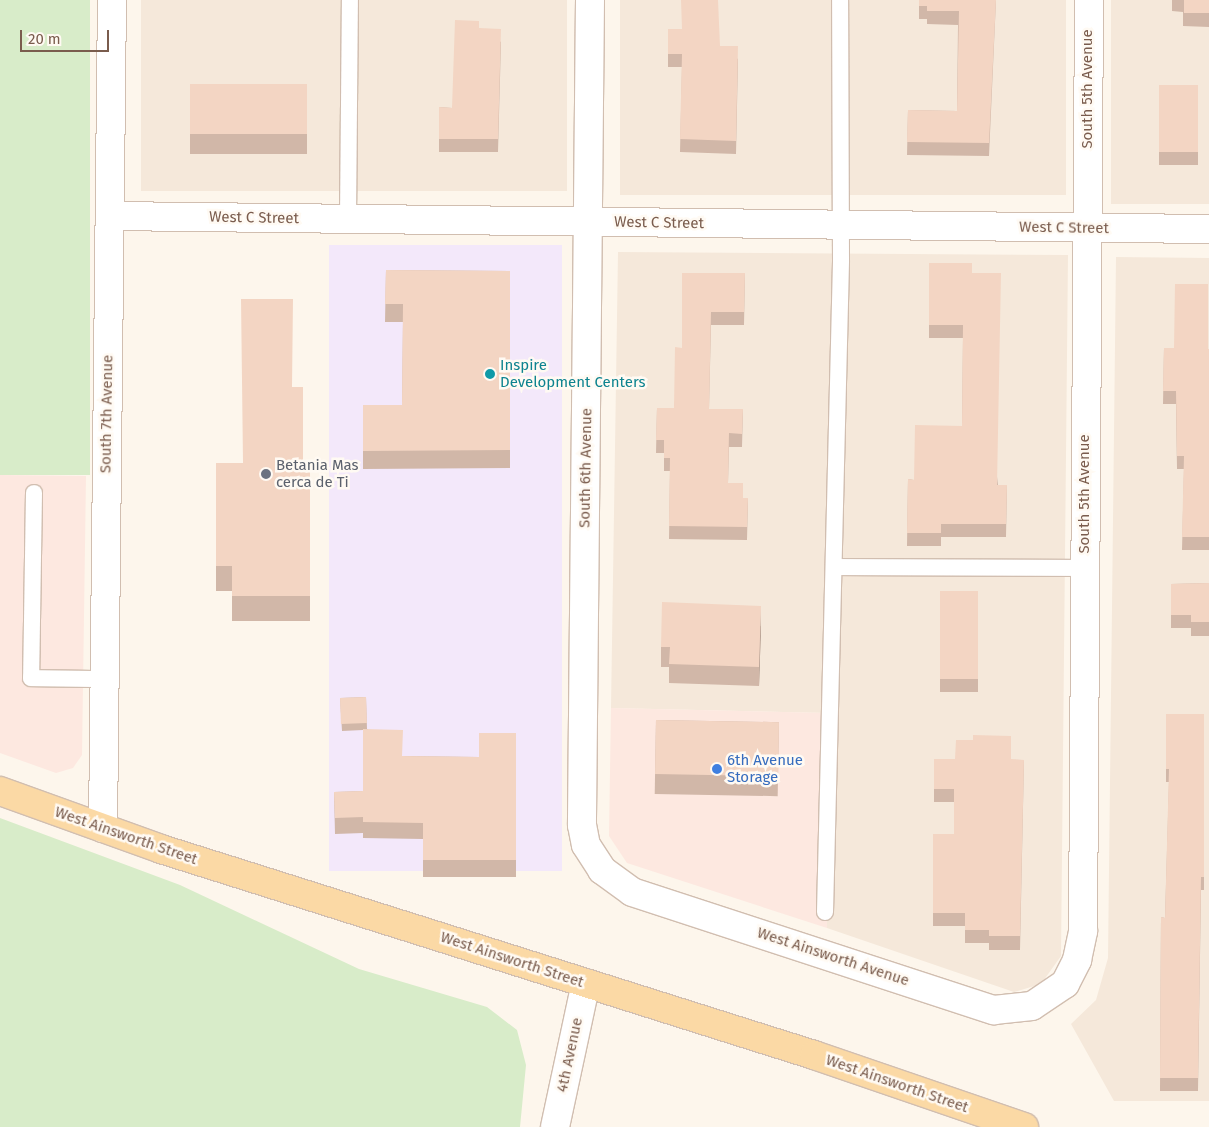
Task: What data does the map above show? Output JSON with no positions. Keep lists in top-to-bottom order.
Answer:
{
  "streets": {
    "main road": ["West Ainsworth Street"],
    "street": [
      "South 5th Avenue",
      "West C Street",
      "South 7th Avenue",
      "South 6th Avenue",
      "West Ainsworth Avenue",
      "4th Avenue"
    ]
  },
  "crossings": [
    ["South 5th Avenue", "West C Street"],
    ["South 5th Avenue", "West Ainsworth Avenue"],
    ["West C Street", "South 7th Avenue"],
    ["West C Street", "South 6th Avenue"],
    ["South 7th Avenue", "West Ainsworth Street"],
    ["South 6th Avenue", "West Ainsworth Avenue"],
    ["West Ainsworth Street", "4th Avenue"]
  ],
  "places": ["Inspire Development Centers", "Betania Mas cerca de Ti", "6th Avenue Storage"],
  "scale_bar": "20 m"
}
